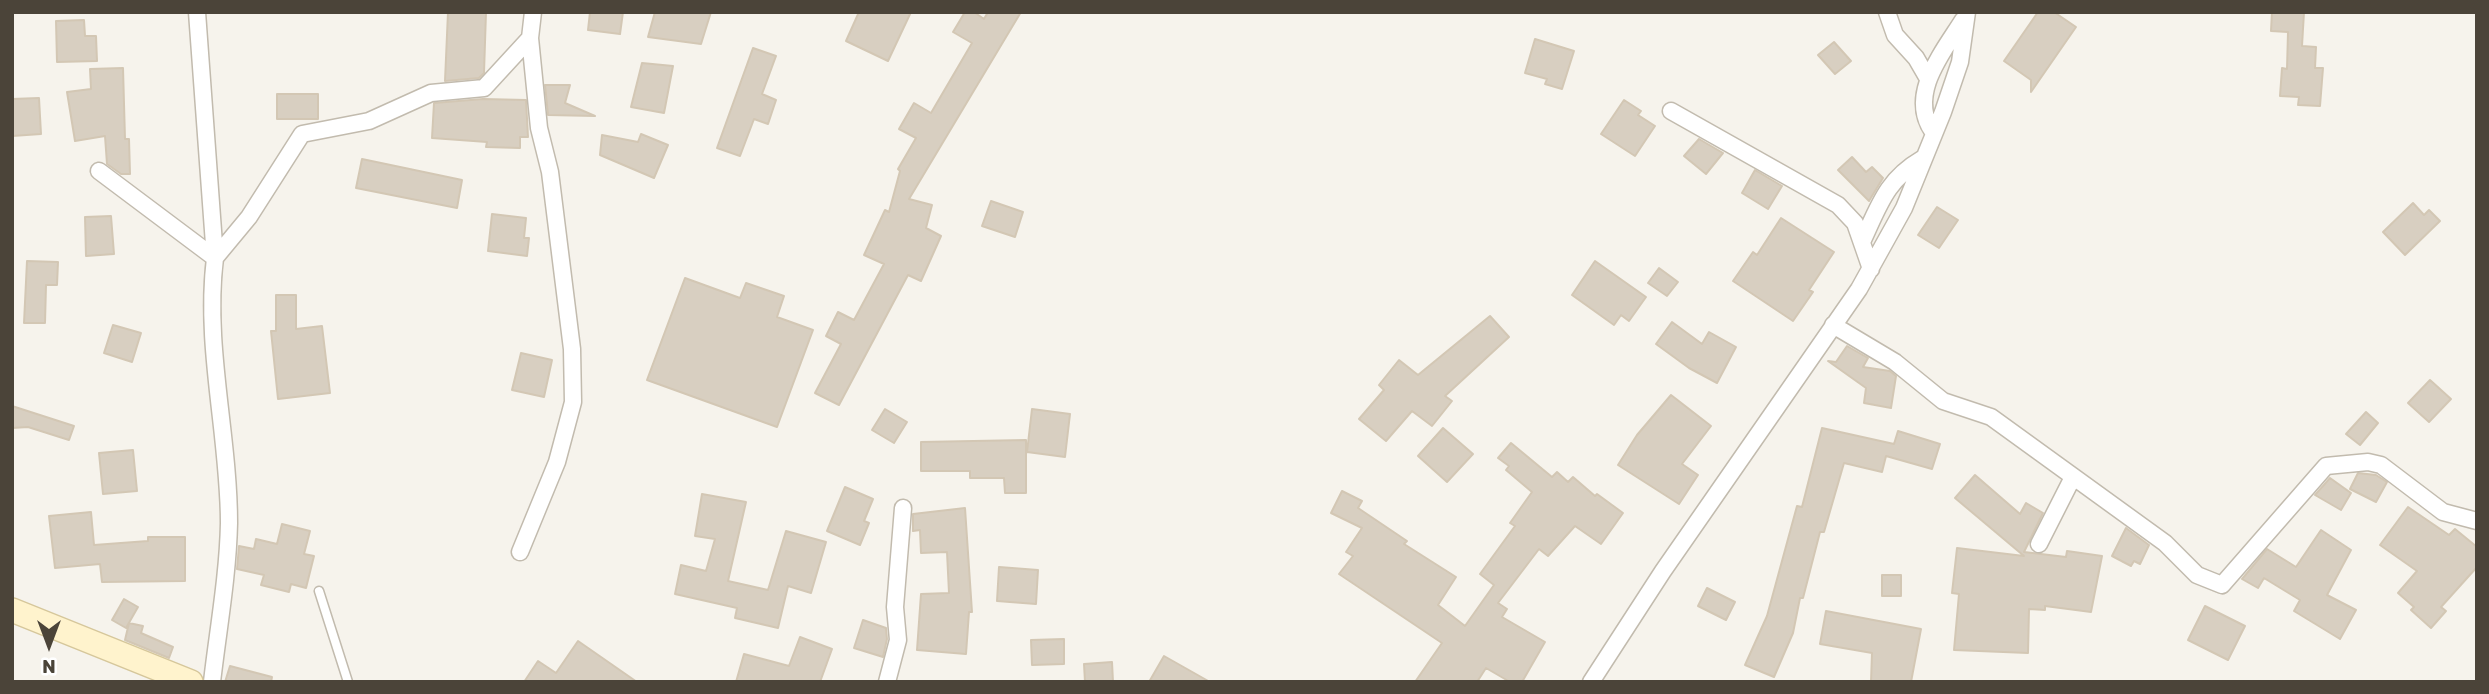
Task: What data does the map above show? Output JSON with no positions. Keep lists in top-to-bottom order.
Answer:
{
  "north": "bottom"
}
